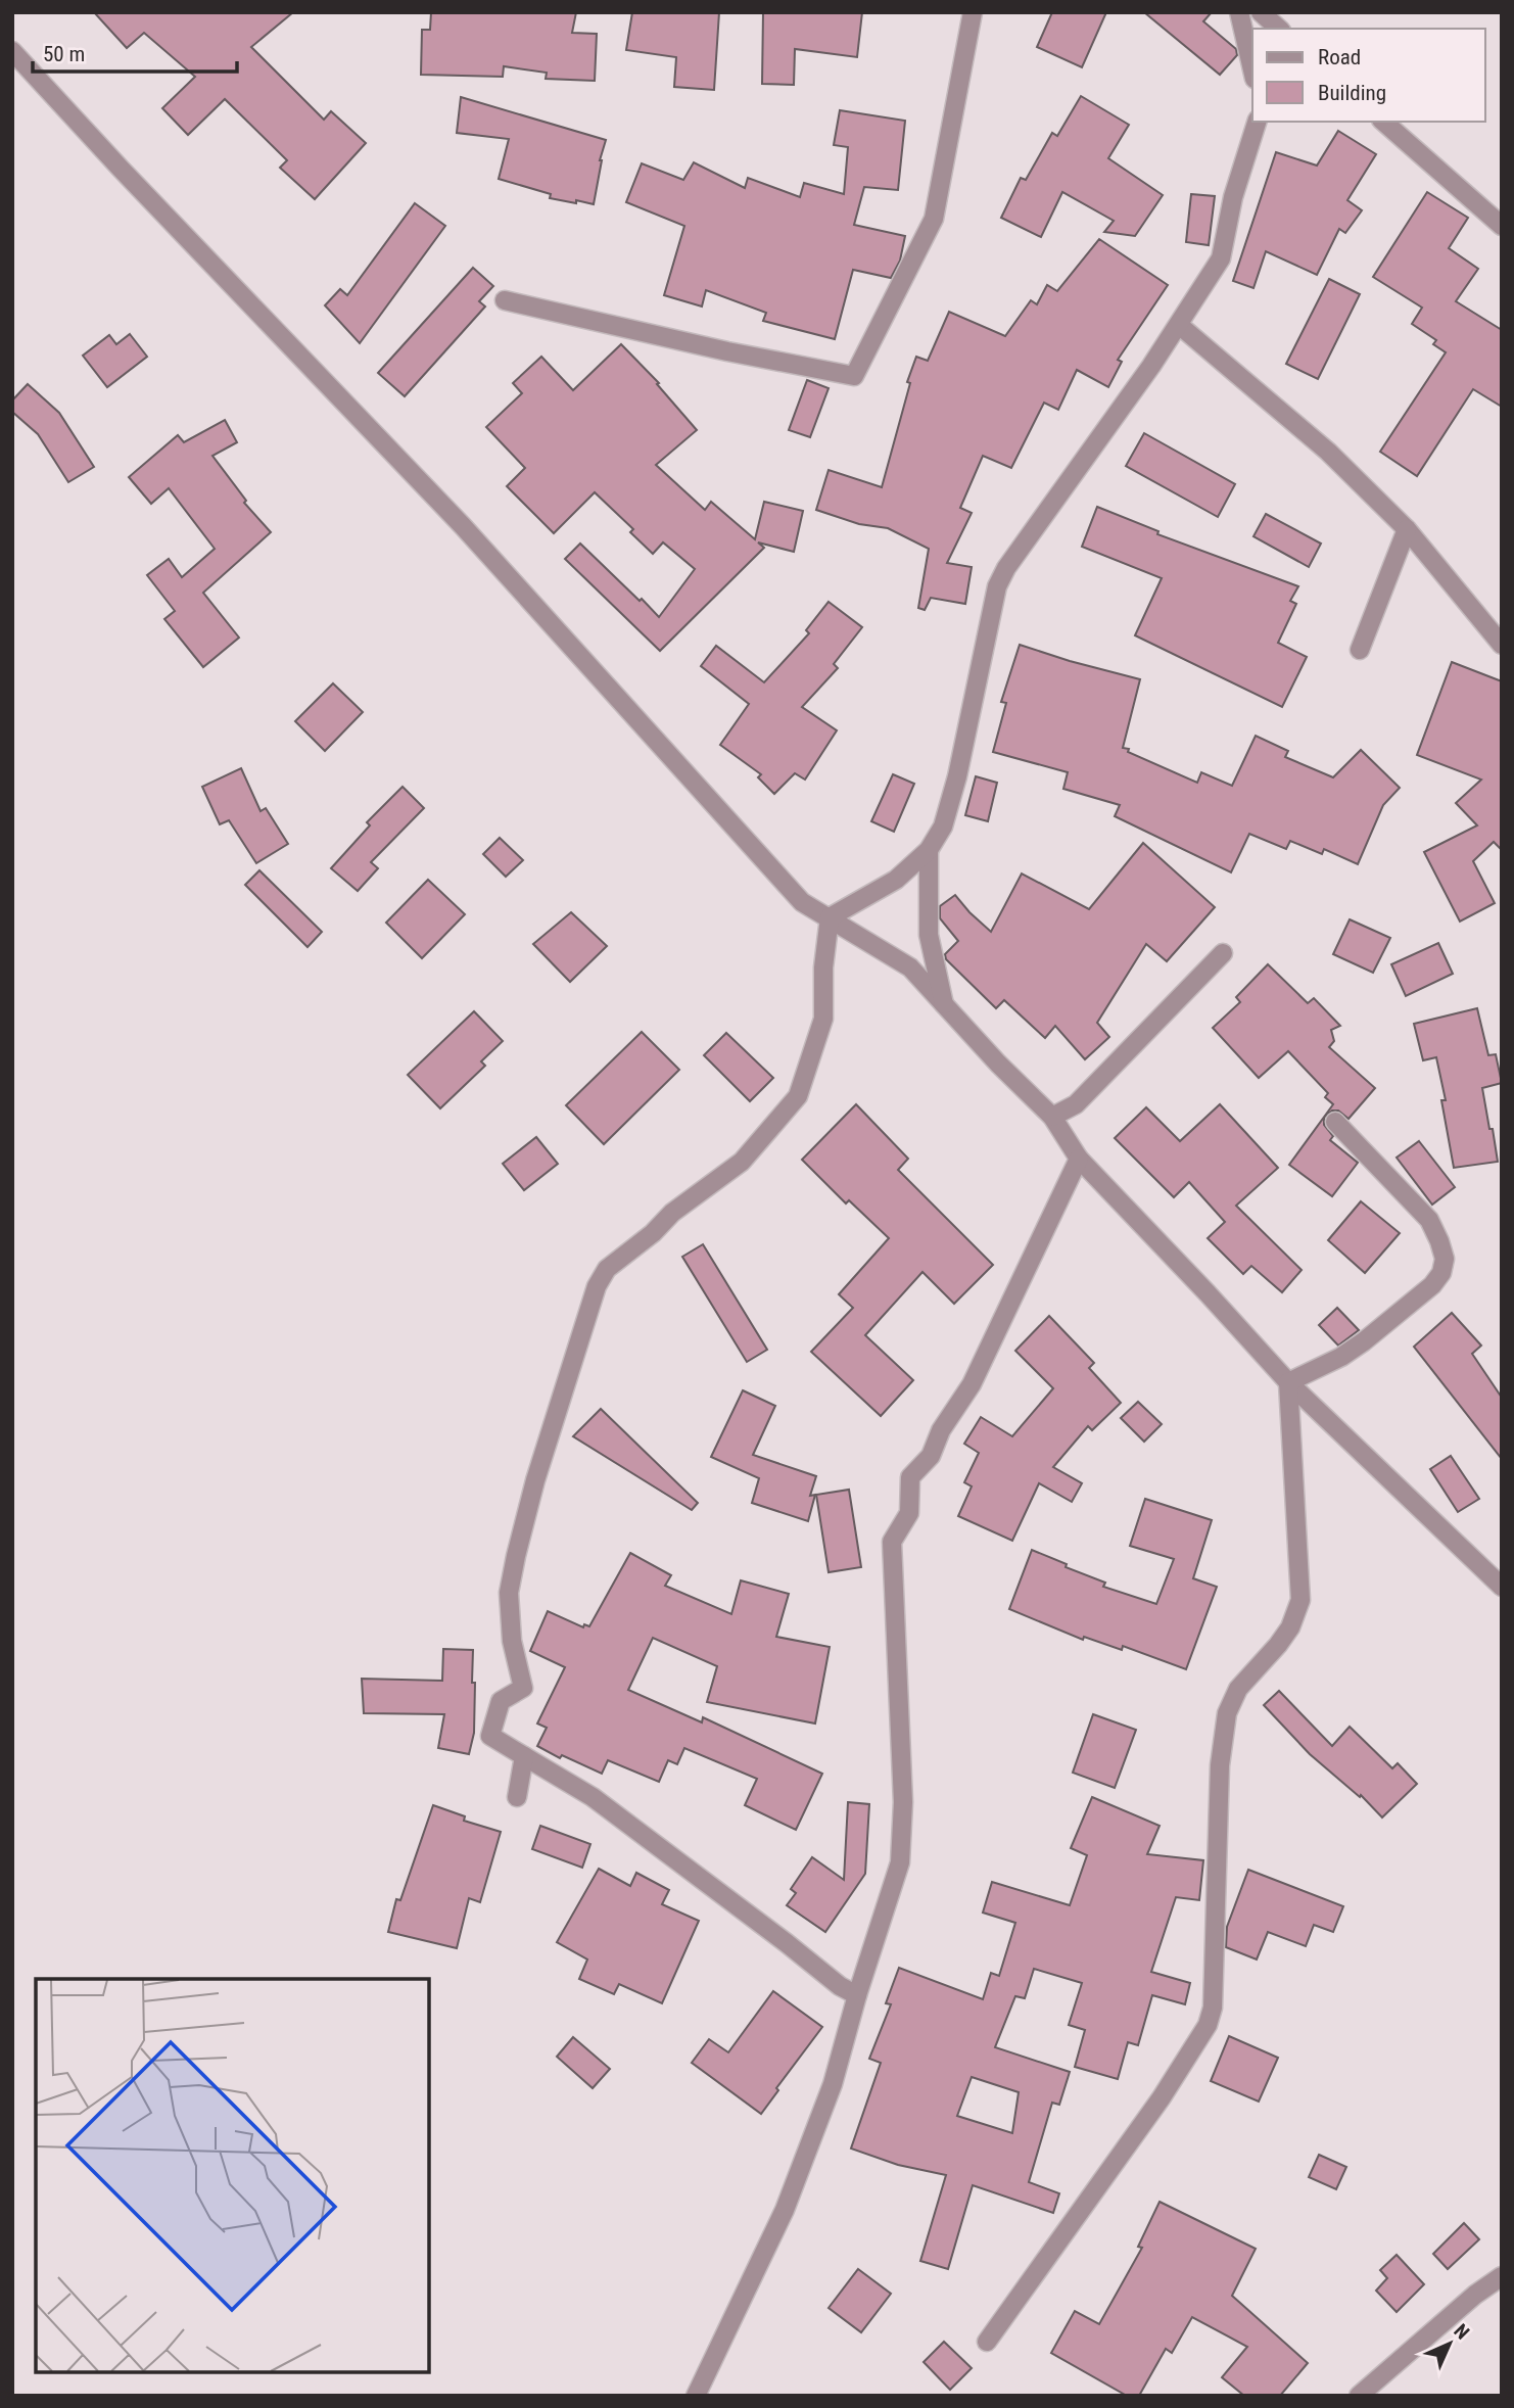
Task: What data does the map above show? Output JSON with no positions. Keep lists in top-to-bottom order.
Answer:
{
  "legend": ["Road", "Building"],
  "scale_bar": "50 m",
  "north": "top right"
}
